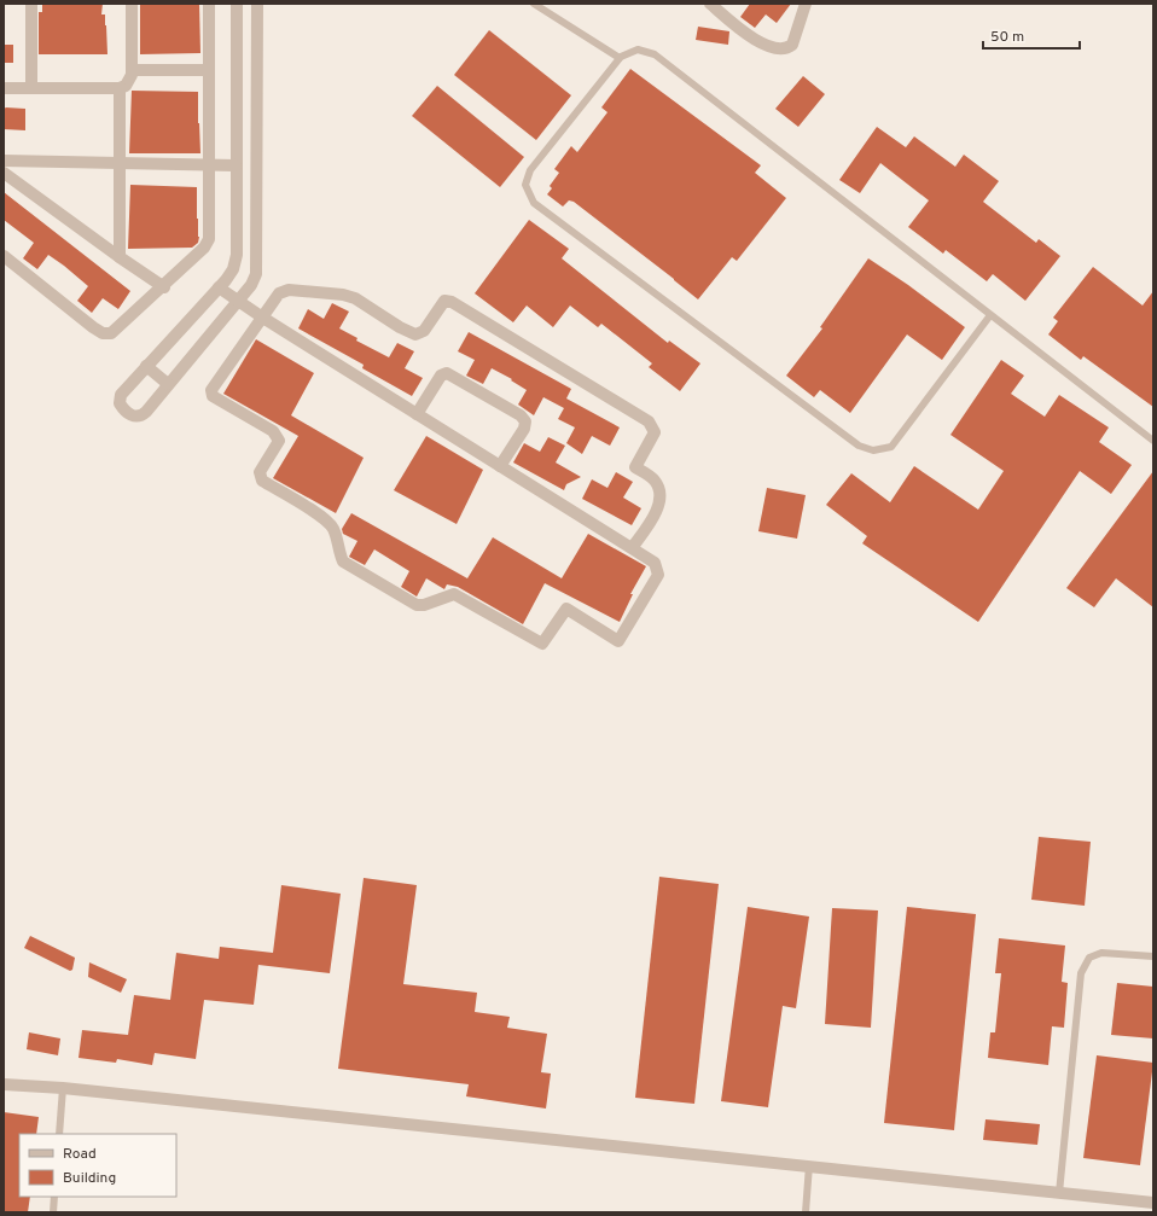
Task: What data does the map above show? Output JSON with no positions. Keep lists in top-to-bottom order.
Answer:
{
  "legend": ["Road", "Building"],
  "scale_bar": "50 m"
}
